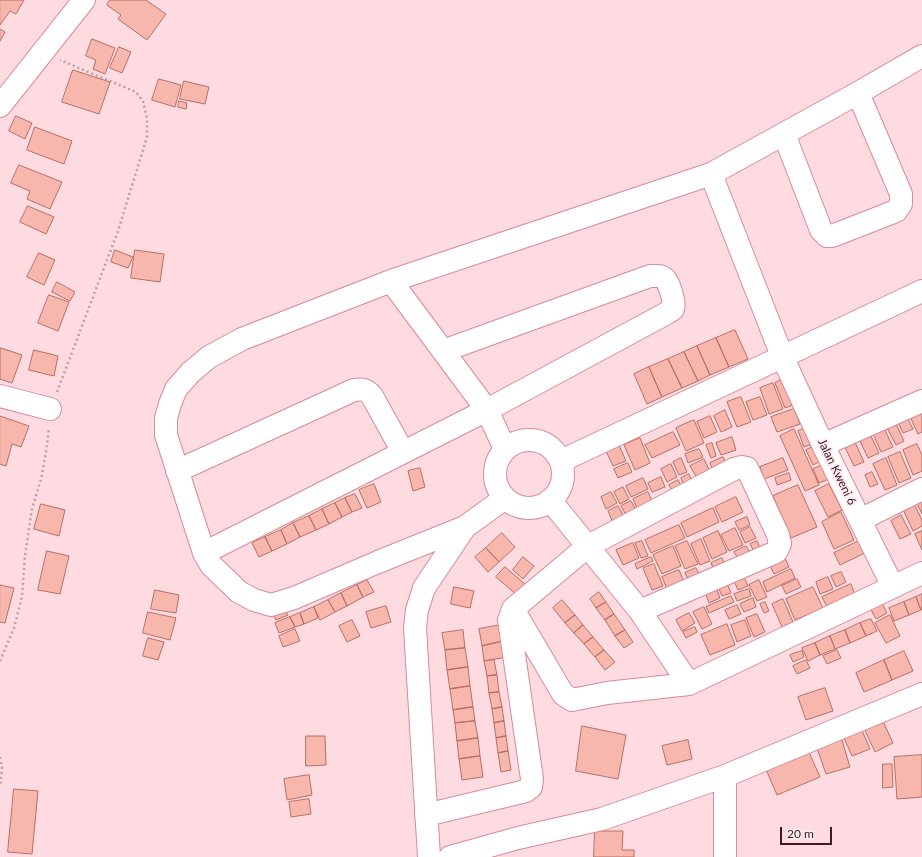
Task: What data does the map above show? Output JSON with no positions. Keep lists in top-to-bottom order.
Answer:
{
  "streets": {
    "street": ["Jalan Kweni 6"]
  },
  "scale_bar": "20 m"
}
